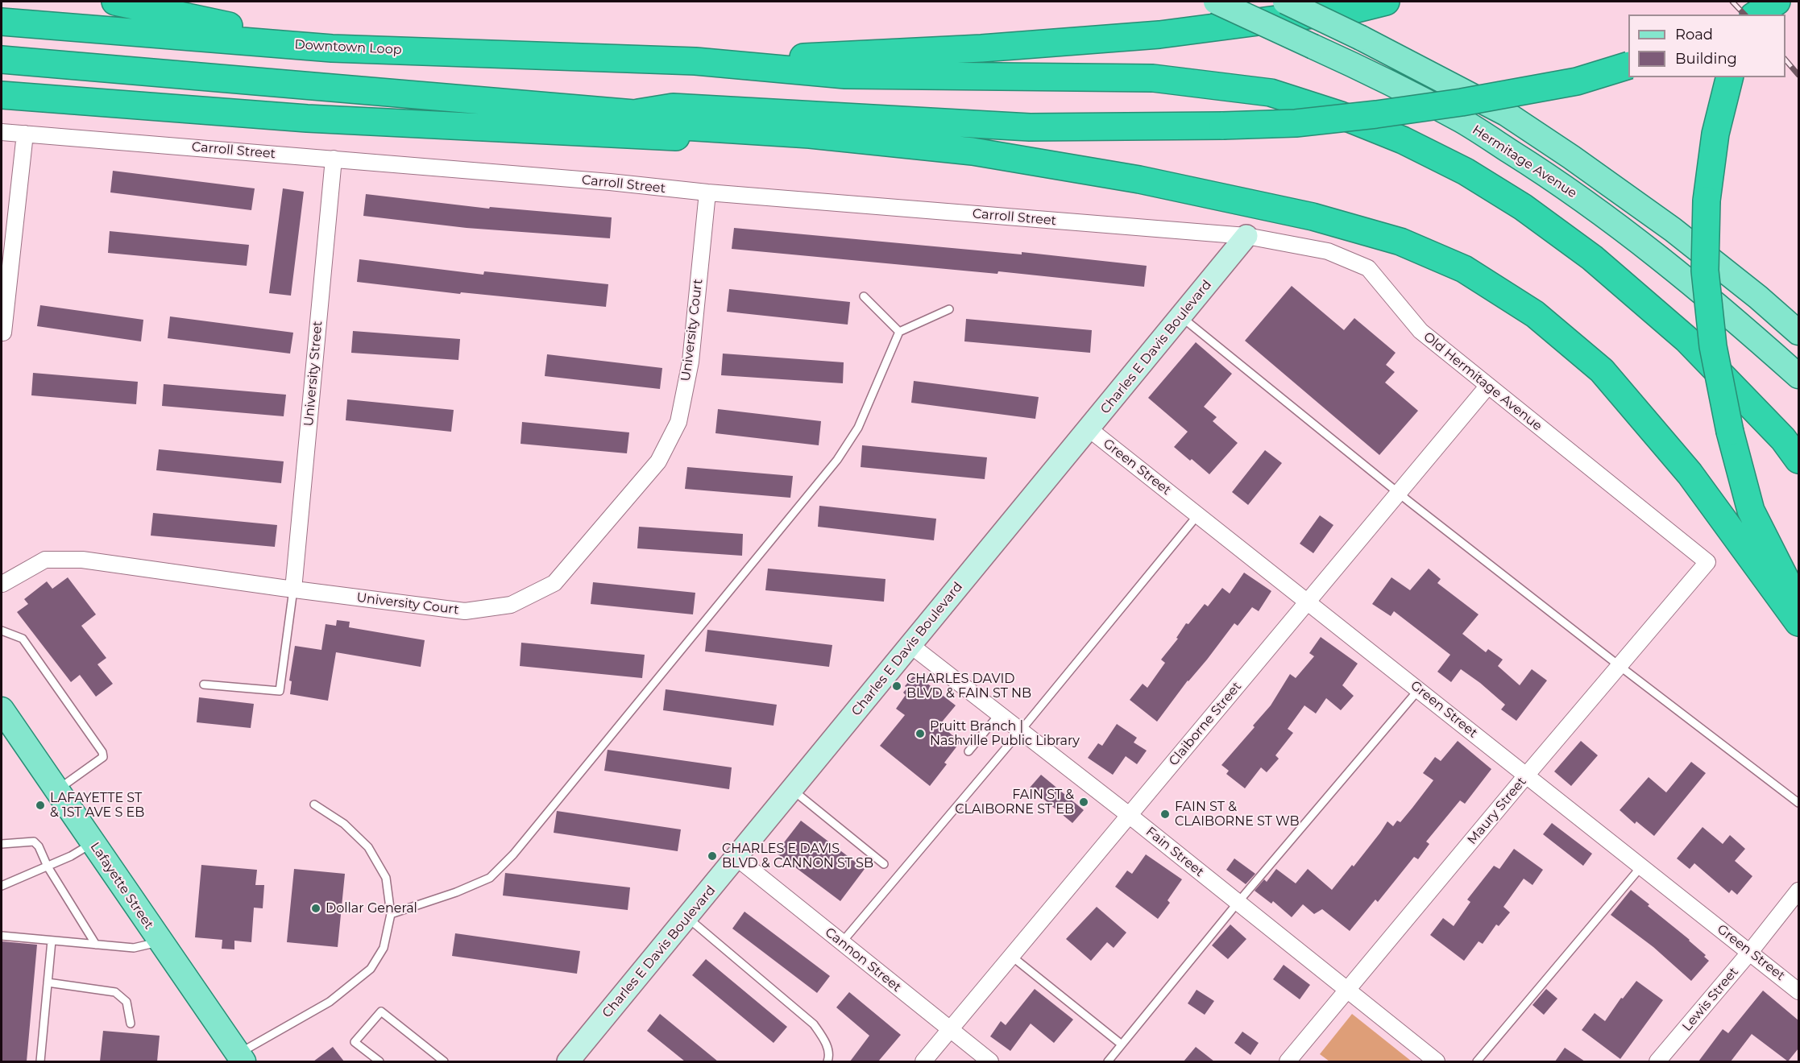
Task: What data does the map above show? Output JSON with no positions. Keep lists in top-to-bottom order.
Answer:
{
  "streets": {
    "highway": ["Downtown Loop"],
    "main road": ["Hermitage Avenue", "Lafayette Street"],
    "street": [
      "Carroll Street",
      "University Court",
      "Charles E Davis Boulevard",
      "University Street",
      "Old Hermitage Avenue",
      "Green Street",
      "Claiborne Street",
      "Maury Street",
      "Fain Street",
      "Cannon Street",
      "Lewis Street"
    ]
  },
  "crossings": [
    ["Carroll Street", "University Court"],
    ["Carroll Street", "Charles E Davis Boulevard"],
    ["Carroll Street", "University Street"],
    ["Carroll Street", "Old Hermitage Avenue"],
    ["University Court", "University Street"],
    ["Charles E Davis Boulevard", "Old Hermitage Avenue"],
    ["Charles E Davis Boulevard", "Green Street"],
    ["Charles E Davis Boulevard", "Fain Street"],
    ["Charles E Davis Boulevard", "Cannon Street"],
    ["Old Hermitage Avenue", "Claiborne Street"],
    ["Old Hermitage Avenue", "Maury Street"],
    ["Green Street", "Claiborne Street"],
    ["Green Street", "Maury Street"],
    ["Green Street", "Lewis Street"],
    ["Claiborne Street", "Fain Street"],
    ["Claiborne Street", "Cannon Street"],
    ["Maury Street", "Fain Street"]
  ],
  "places": [
    "CHARLES DAVID BLVD & FAIN ST NB",
    "Pruitt Branch | Nashville Public Library",
    "FAIN ST & CLAIBORNE ST EB",
    "LAFAYETTE ST & 1ST AVE S EB",
    "FAIN ST & CLAIBORNE ST WB",
    "CHARLES E DAVIS BLVD & CANNON ST SB",
    "Dollar General"
  ],
  "legend": ["Road", "Building"]
}
